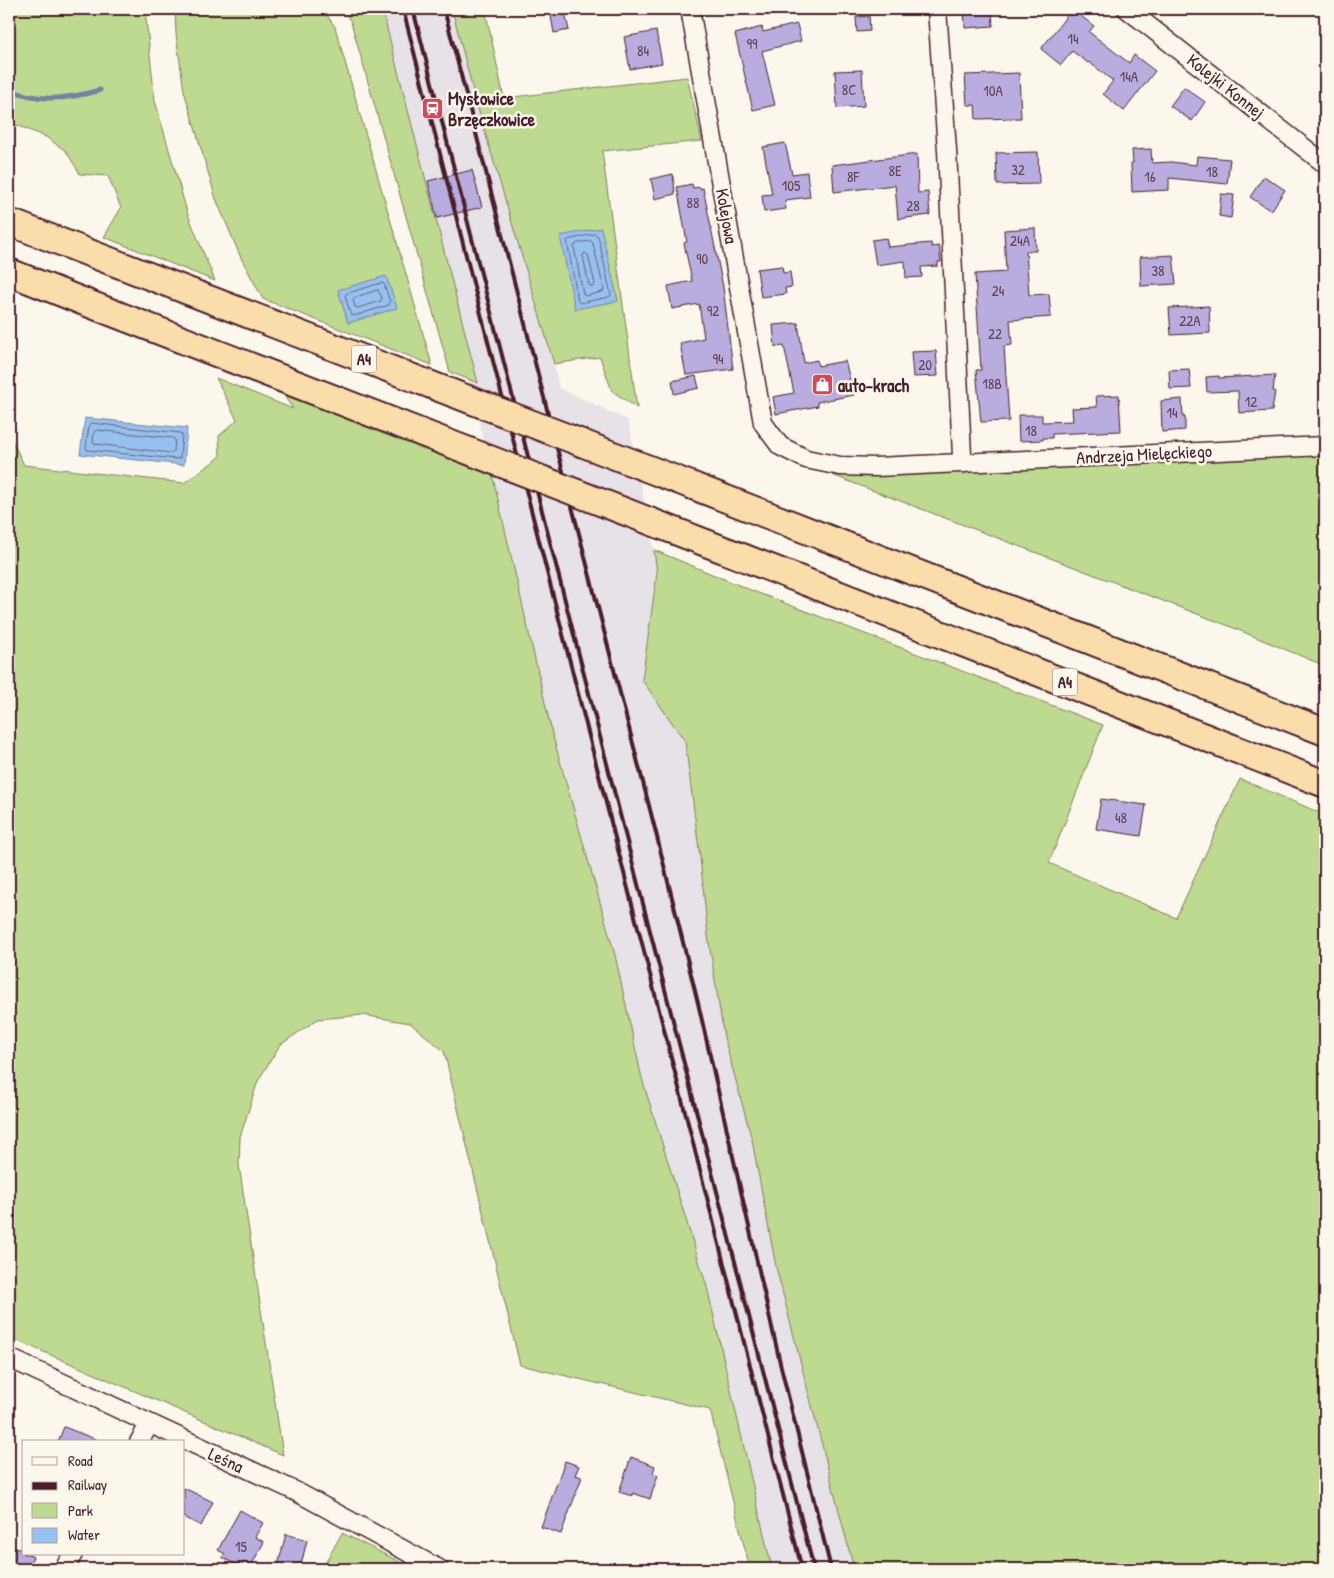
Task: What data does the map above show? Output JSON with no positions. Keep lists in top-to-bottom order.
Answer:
{
  "streets": {
    "highway": ["A4"],
    "street": [
      "Kolejki Konnej",
      "Kolejowa",
      "Andrzeja Mielęckiego",
      "Leśna"
    ]
  },
  "crossings": [
    ["Kolejowa", "Andrzeja Mielęckiego"]
  ],
  "places": {
    "station": ["Mysłowice Brzęczkowice"],
    "shop": ["auto-krach"]
  },
  "house_numbers": [
    "14",
    "99",
    "84",
    "14A",
    "8C",
    "10A",
    "32",
    "8E",
    "18",
    "8F",
    "16",
    "105",
    "88",
    "28",
    "24A",
    "90",
    "38",
    "24",
    "92",
    "22A",
    "22",
    "94",
    "20",
    "18B",
    "12",
    "14",
    "18",
    "48",
    "15"
  ],
  "legend": [
    "Road",
    "Railway",
    "Park",
    "Water"
  ]
}
